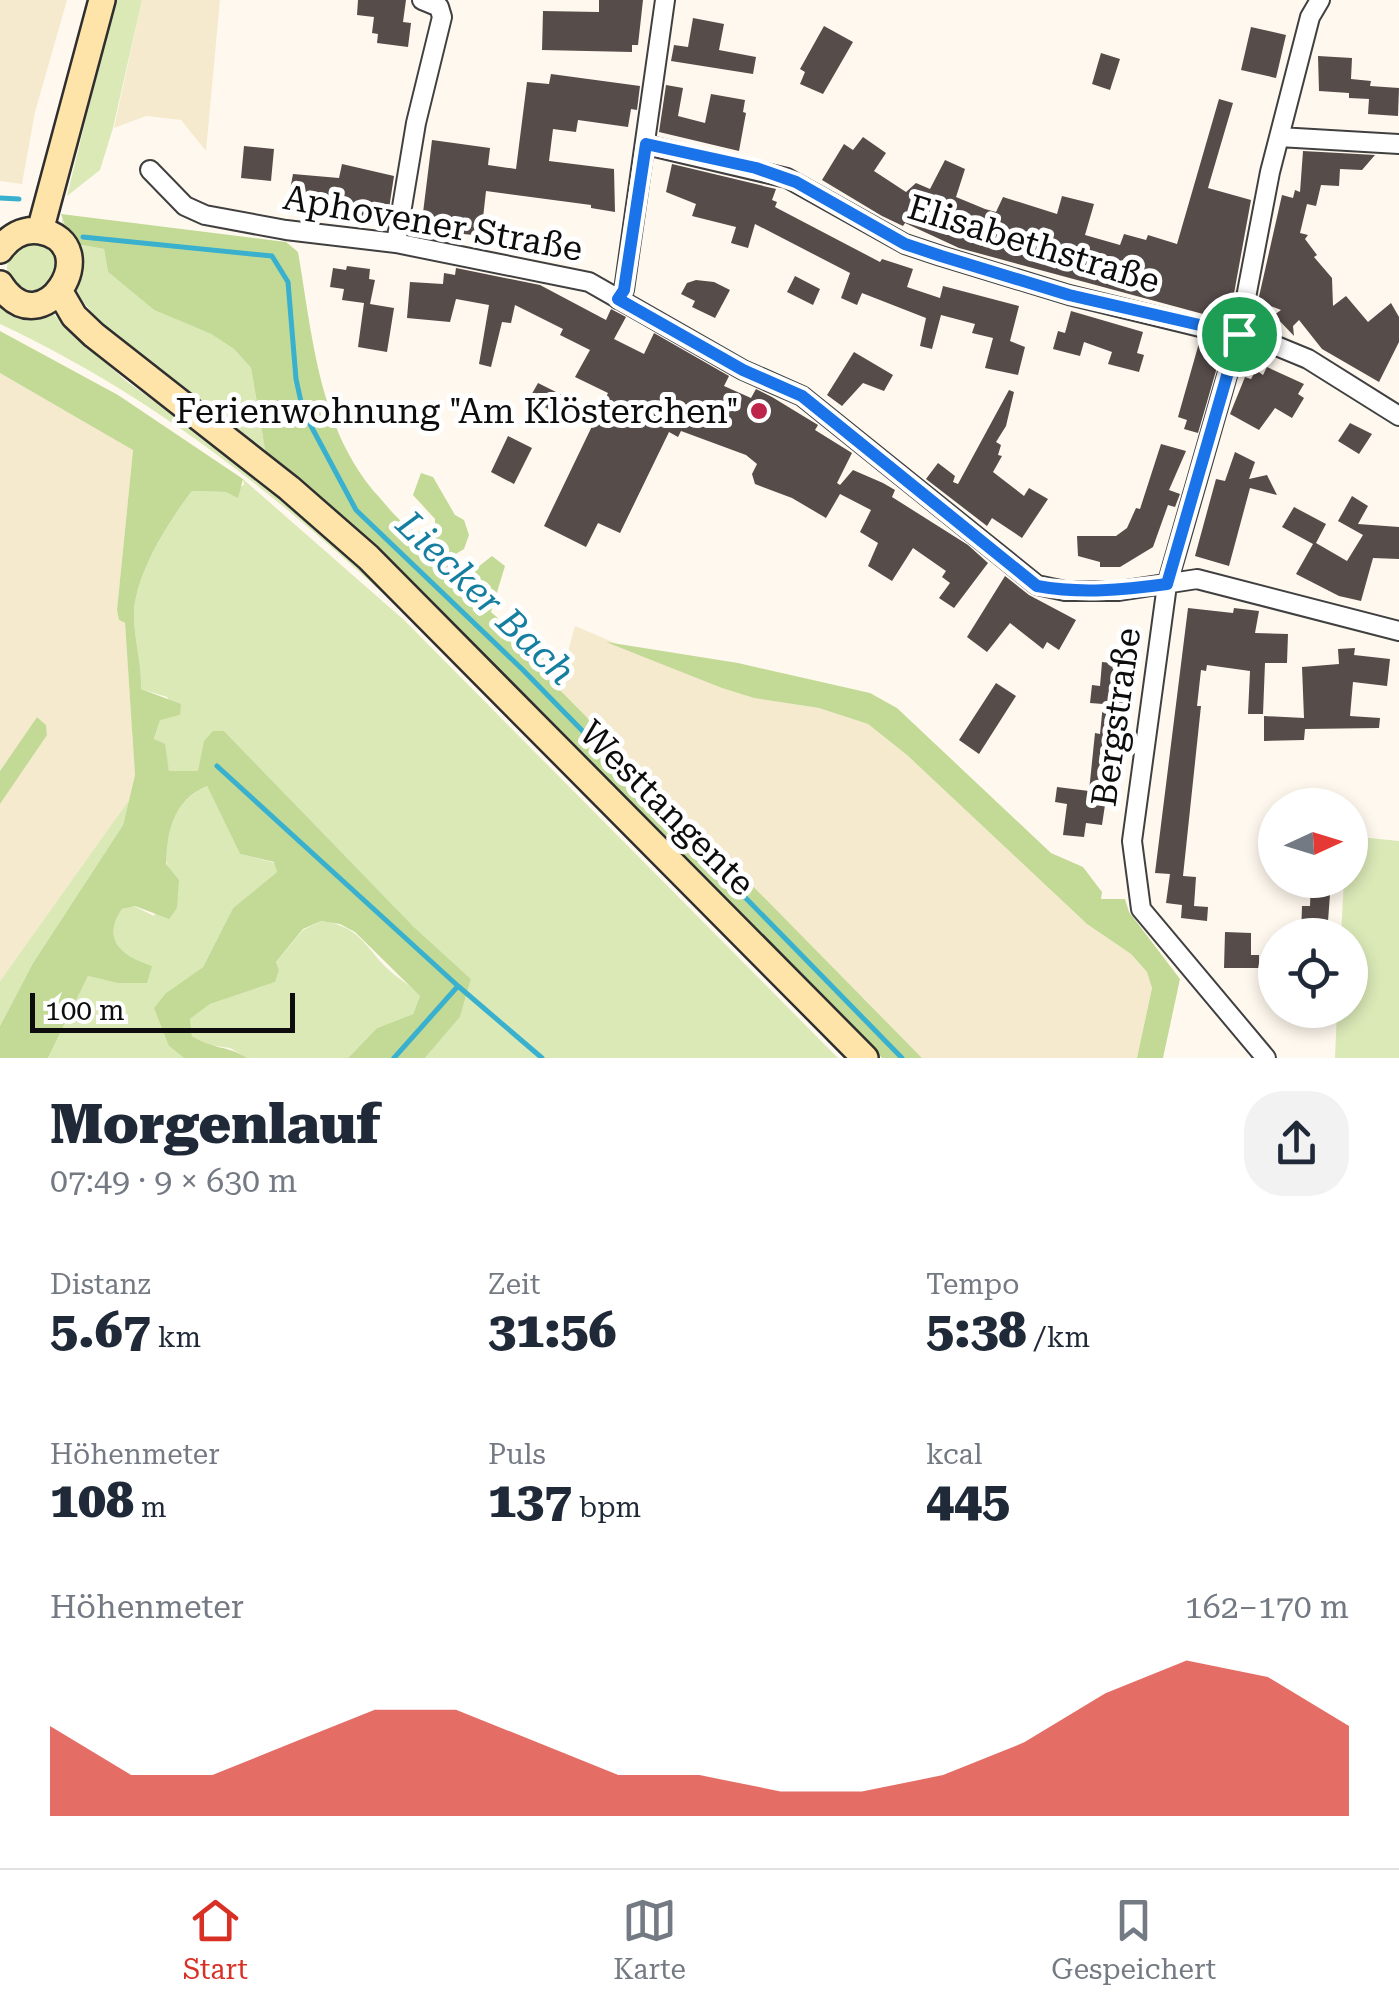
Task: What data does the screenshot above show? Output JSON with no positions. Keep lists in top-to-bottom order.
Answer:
{
  "streets": {
    "main road": ["Westtangente"],
    "street": ["Aphovener Straße", "Elisabethstraße", "Bergstraße"]
  },
  "crossings": [
    ["Aphovener Straße", "Bergstraße"],
    ["Elisabethstraße", "Bergstraße"]
  ],
  "water": ["Liecker Bach"],
  "places": ["Ferienwohnung \"Am Klösterchen\""],
  "scale_bar": "100 m",
  "north": "right",
  "page": {
    "scale": "100 m",
    "heading": ["Morgenlauf", "07:49 · 9 × 630 m"],
    "stats": [
      ["Distanz", "5.67 km"],
      ["Zeit", "31:56"],
      ["Tempo", "5:38 /km"],
      ["Höhenmeter", "108 m"],
      ["Puls", "137 bpm"],
      ["kcal", "445"]
    ],
    "chart": ["Höhenmeter", "162–170 m"],
    "tabs": ["Start", "Karte", "Gespeichert"]
  }
}
